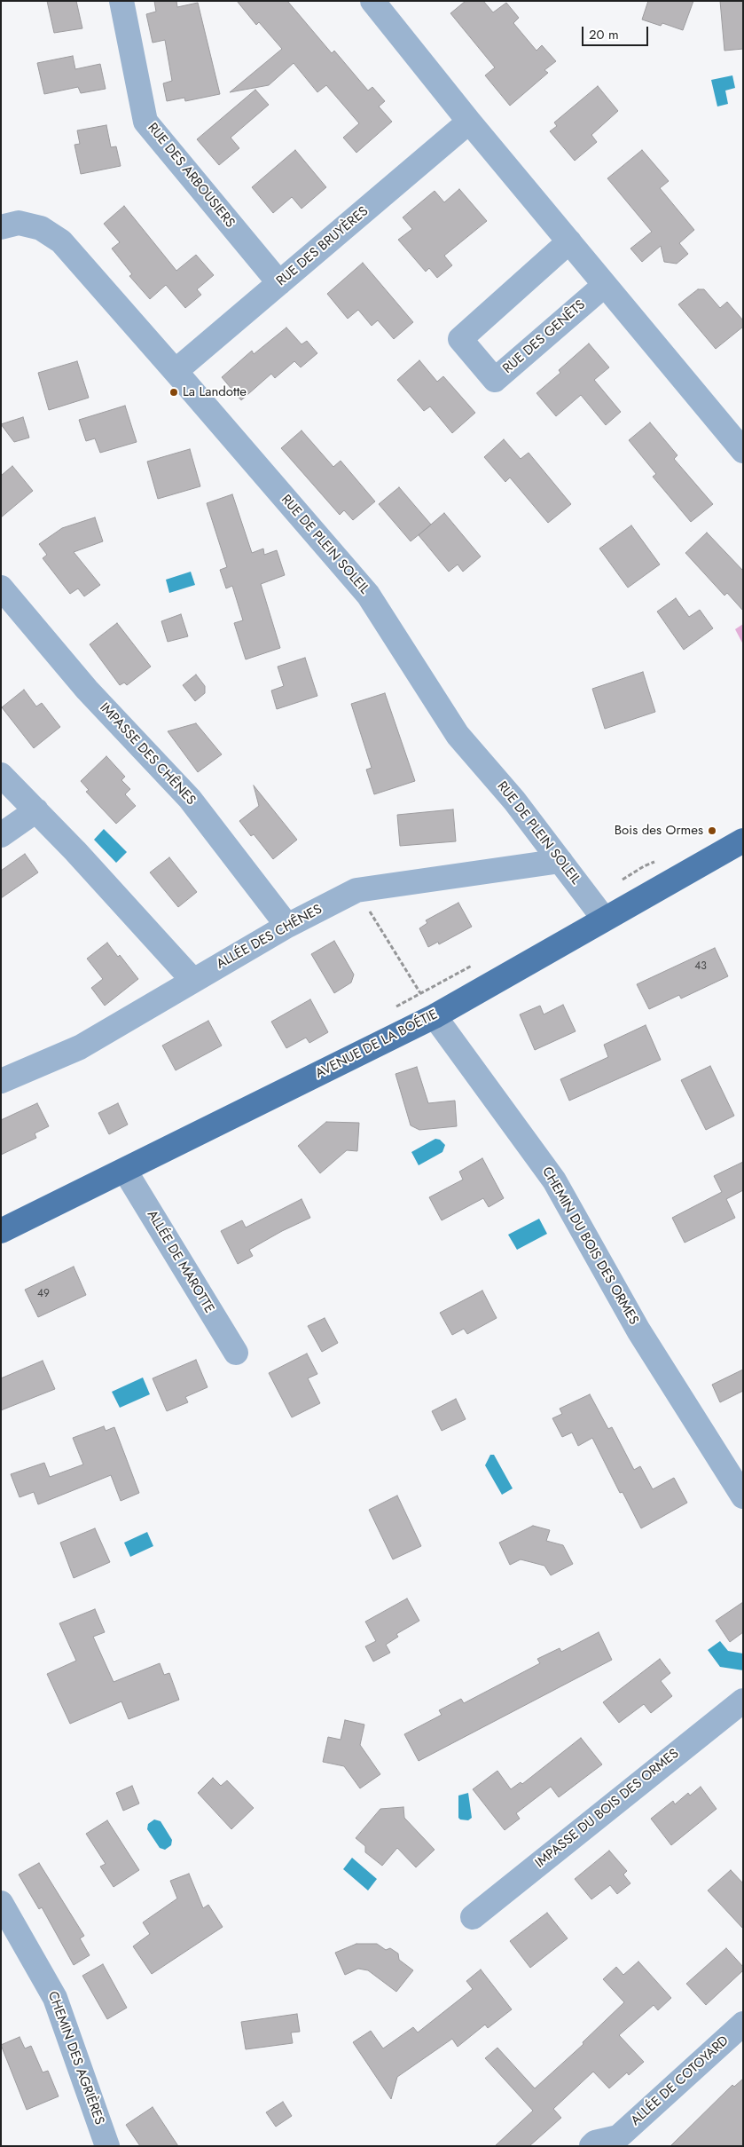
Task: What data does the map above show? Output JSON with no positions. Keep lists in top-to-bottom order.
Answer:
{
  "streets": {
    "main road": ["AVENUE DE LA BOÉTIE"],
    "street": [
      "RUE DES ARBOUSIERS",
      "RUE DES BRUYÈRES",
      "RUE DES GENÊTS",
      "RUE DE PLEIN SOLEIL",
      "IMPASSE DES CHÊNES",
      "ALLÉE DES CHÊNES",
      "CHEMIN DU BOIS DES ORMES",
      "ALLÉE DE MAROTTE",
      "IMPASSE DU BOIS DES ORMES",
      "CHEMIN DES AGRIÈRES",
      "ALLÉE DE COTOYARD"
    ]
  },
  "crossings": [
    ["RUE DES ARBOUSIERS", "RUE DES BRUYÈRES"],
    ["RUE DES BRUYÈRES", "RUE DE PLEIN SOLEIL"],
    ["RUE DE PLEIN SOLEIL", "ALLÉE DES CHÊNES"],
    ["RUE DE PLEIN SOLEIL", "AVENUE DE LA BOÉTIE"],
    ["IMPASSE DES CHÊNES", "ALLÉE DES CHÊNES"],
    ["AVENUE DE LA BOÉTIE", "CHEMIN DU BOIS DES ORMES"],
    ["AVENUE DE LA BOÉTIE", "ALLÉE DE MAROTTE"]
  ],
  "places": ["La Landotte", "Bois des Ormes"],
  "house_numbers": ["43", "49"],
  "scale_bar": "20 m"
}
